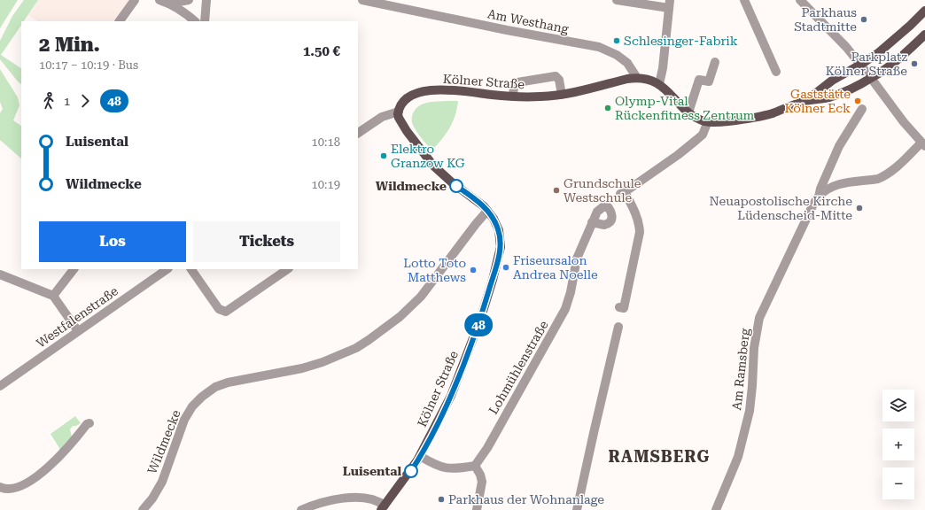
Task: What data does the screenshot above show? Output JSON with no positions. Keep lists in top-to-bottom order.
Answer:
{
  "streets": {
    "main road": ["Kölner Straße"],
    "street": [
      "Am Westhang",
      "Westfalenstraße",
      "Lohmühlenstraße",
      "Am Ramsberg",
      "Wildmecke"
    ]
  },
  "crossings": [
    ["Am Westhang", "Kölner Straße"],
    ["Kölner Straße", "Wildmecke"]
  ],
  "districts": ["RAMSBERG"],
  "places": [
    "Parkhaus Stadtmitte",
    "Schlesinger-Fabrik",
    "Parkplatz Kölner Straße",
    "Gaststätte Kölner Eck",
    "Olymp-Vital Rückenfitness Zentrum",
    "Elektro Granzow KG",
    "Wildmecke",
    "Grundschule Westschule",
    "Neuapostolische Kirche Lüdenscheid-Mitte",
    "Friseursalon Andrea Noelle",
    "Lotto Toto Matthews",
    "Luisental",
    "Parkhaus der Wohnanlage"
  ],
  "lines": ["bus line 48"],
  "page": {
    "on_map": "48",
    "heading": ["2 Min.", "10:17 – 10:19 · Bus", "1.50 €"],
    "legs": ["1", "48"],
    "list": [
      {
        "name": "Luisental",
        "value": "10:18"
      },
      {
        "name": "Wildmecke",
        "value": "10:19"
      }
    ],
    "buttons": ["Los", "Tickets"],
    "map_buttons": ["+", "−"]
  }
}
